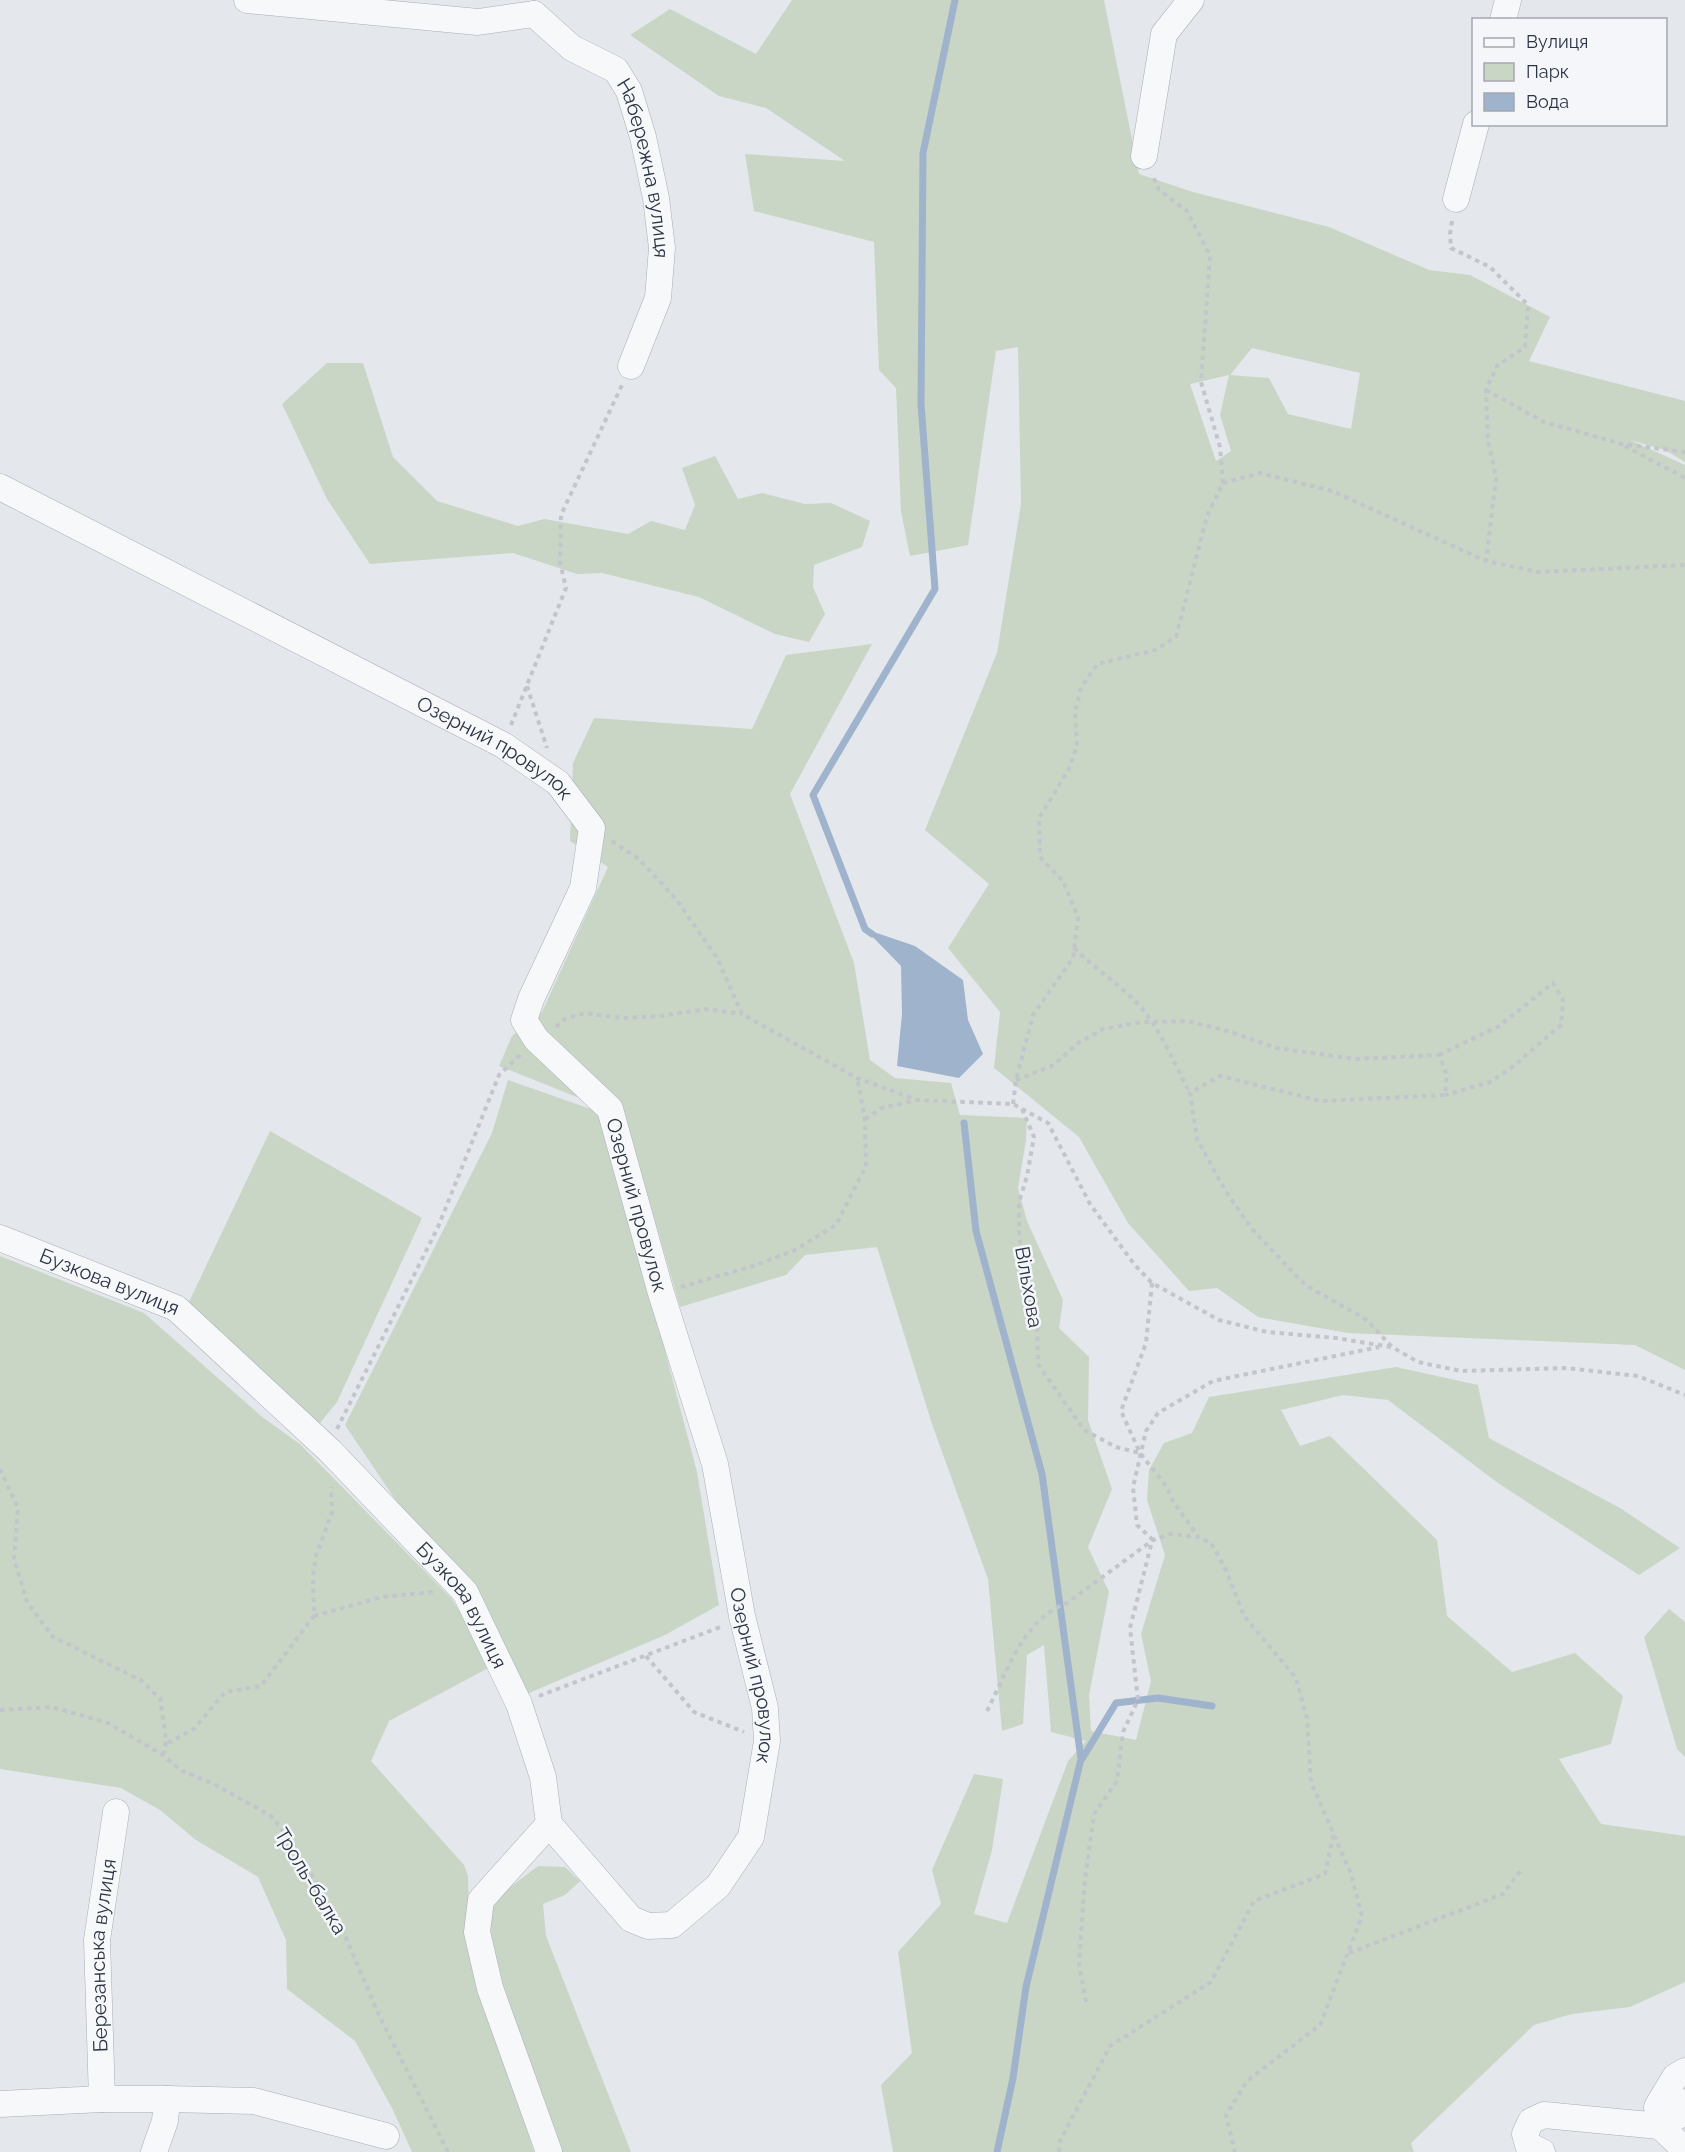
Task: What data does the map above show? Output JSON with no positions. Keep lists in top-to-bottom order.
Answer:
{
  "streets": {
    "street": [
      "Набережна вулиця",
      "Озерний провулок",
      "Бузкова вулиця",
      "Березанська вулиця"
    ],
    "path": ["Вільхова", "Троль-балка"]
  },
  "crossings": [
    ["Озерний провулок", "Бузкова вулиця"]
  ],
  "legend": ["Вулиця", "Парк", "Вода"]
}
